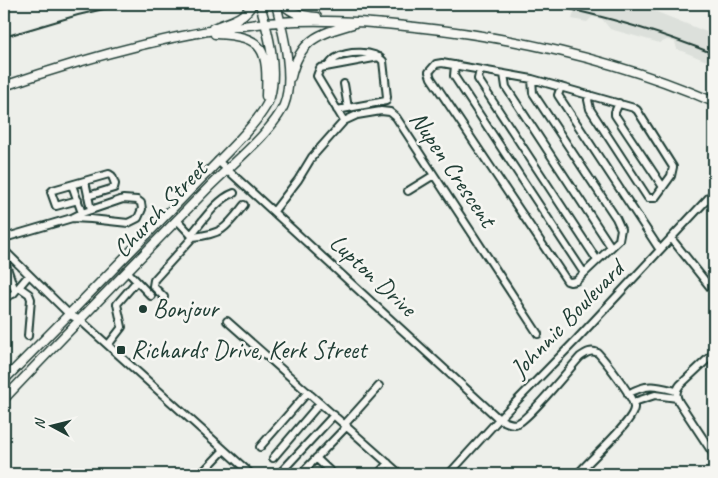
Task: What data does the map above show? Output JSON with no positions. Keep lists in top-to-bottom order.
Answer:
{
  "streets": {
    "main road": ["Church Street"],
    "street": ["Nupen Crescent", "Lupton Drive", "Johnnic Boulevard"]
  },
  "crossings": [
    ["Nupen Crescent", "Lupton Drive"],
    ["Church Street", "Lupton Drive"],
    ["Lupton Drive", "Johnnic Boulevard"]
  ],
  "places": {
    "other": ["Bonjour"],
    "transit": ["Richards Drive, Kerk Street"]
  },
  "north": "left"
}
